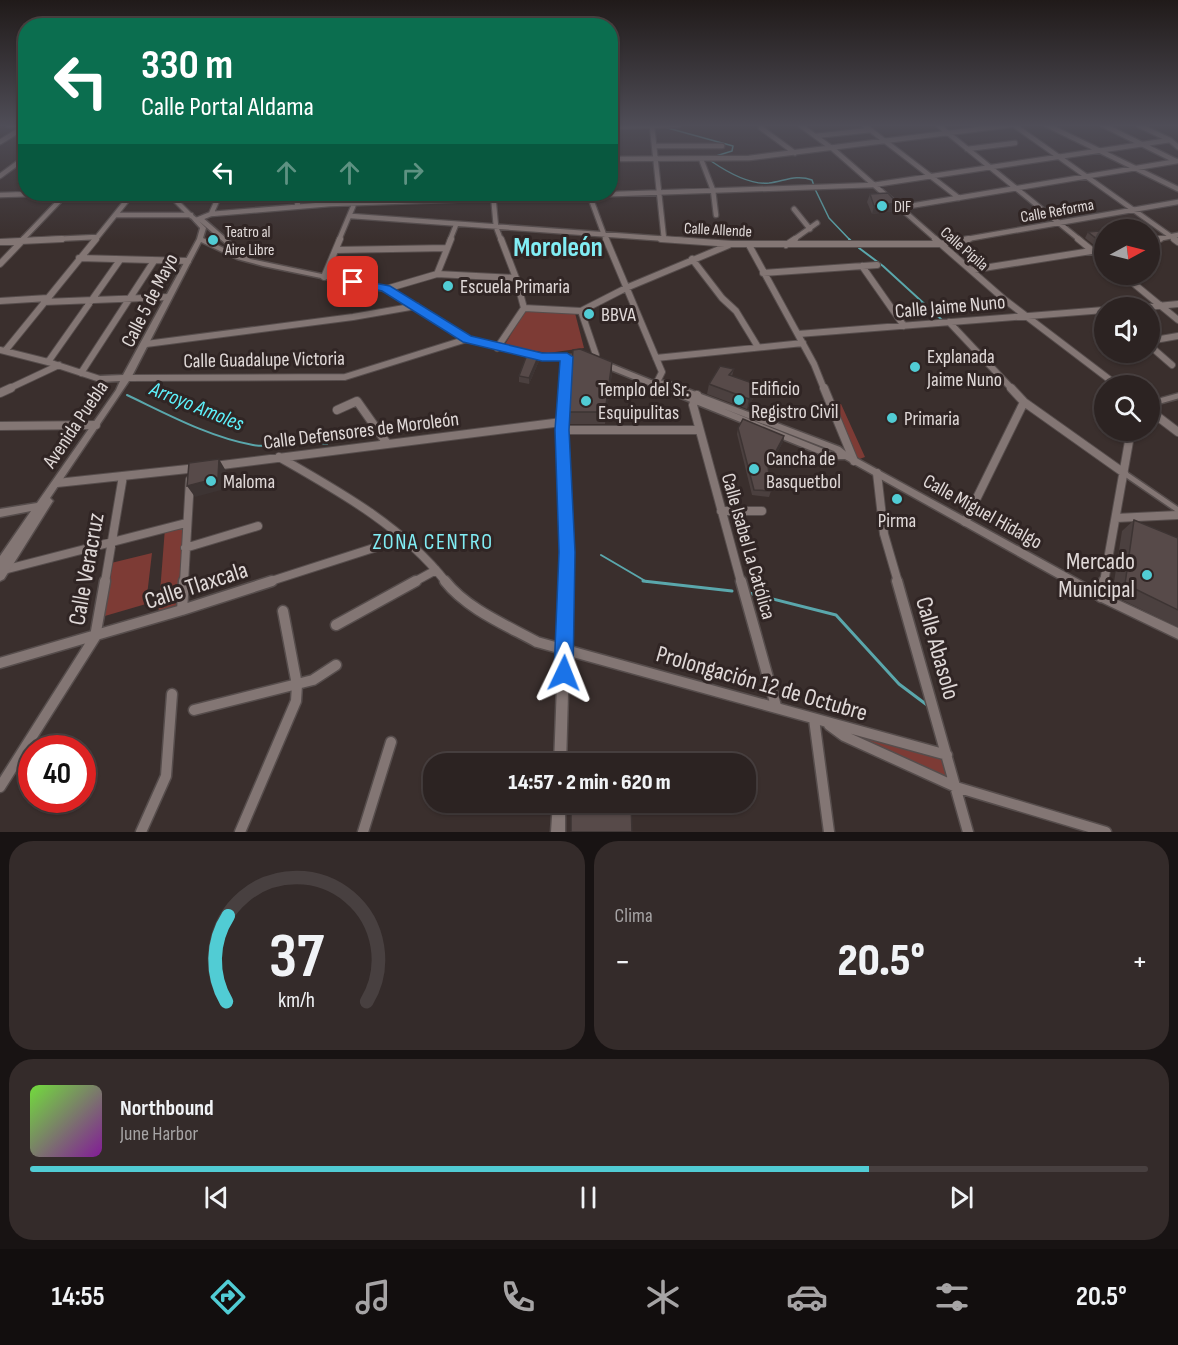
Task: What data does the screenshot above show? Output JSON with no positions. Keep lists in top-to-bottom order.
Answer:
{
  "streets": {
    "street": [
      "Calle Reforma",
      "Calle Allende",
      "Calle Pípila",
      "Calle 5 de Mayo",
      "Calle Jaime Nuno",
      "Calle Guadalupe Victoria",
      "Avenida Puebla",
      "Calle Defensores de Moroleón",
      "Calle Miguel Hidalgo",
      "Calle Isabel La Católica",
      "Calle Veracruz",
      "Calle Tlaxcala",
      "Calle Abasolo",
      "Prolongación 12 de Octubre"
    ]
  },
  "crossings": [
    ["Calle Reforma", "Calle Allende"],
    ["Calle Reforma", "Calle Pípila"],
    ["Calle Allende", "Calle Pípila"],
    ["Calle Pípila", "Calle Jaime Nuno"],
    ["Calle 5 de Mayo", "Calle Guadalupe Victoria"],
    ["Calle 5 de Mayo", "Avenida Puebla"],
    ["Calle Guadalupe Victoria", "Avenida Puebla"],
    ["Calle Guadalupe Victoria", "Calle Miguel Hidalgo"],
    ["Avenida Puebla", "Calle Defensores de Moroleón"],
    ["Calle Defensores de Moroleón", "Calle Isabel La Católica"],
    ["Calle Defensores de Moroleón", "Calle Veracruz"],
    ["Calle Defensores de Moroleón", "Prolongación 12 de Octubre"],
    ["Calle Miguel Hidalgo", "Calle Isabel La Católica"],
    ["Calle Miguel Hidalgo", "Calle Abasolo"],
    ["Calle Isabel La Católica", "Prolongación 12 de Octubre"],
    ["Calle Veracruz", "Calle Tlaxcala"],
    ["Calle Tlaxcala", "Prolongación 12 de Octubre"],
    ["Calle Abasolo", "Prolongación 12 de Octubre"]
  ],
  "districts": ["Moroleón", "ZONA CENTRO"],
  "water": ["Arroyo Amoles"],
  "places": [
    "DIF",
    "Teatro al Aire Libre",
    "Escuela Primaria",
    "BBVA",
    "Explanada Jaime Nuno",
    "Edificio Registro Civil",
    "Templo del Sr. Esquipulitas",
    "Primaria",
    "Cancha de Basquetbol",
    "Maloma",
    "Pirma",
    "Mercado Municipal"
  ],
  "north": "right",
  "page": {
    "turn": ["330 m", "Calle Portal Aldama"],
    "limit": "40",
    "trip": "14:57 · 2 min · 620 m",
    "tile": "Clima",
    "heat": ["−", "20.5°", "+"],
    "song": ["Northbound", "June Harbor"],
    "tabs": ["14:55", "20.5°"],
    "gauge": ["37", "km/h"]
  }
}
